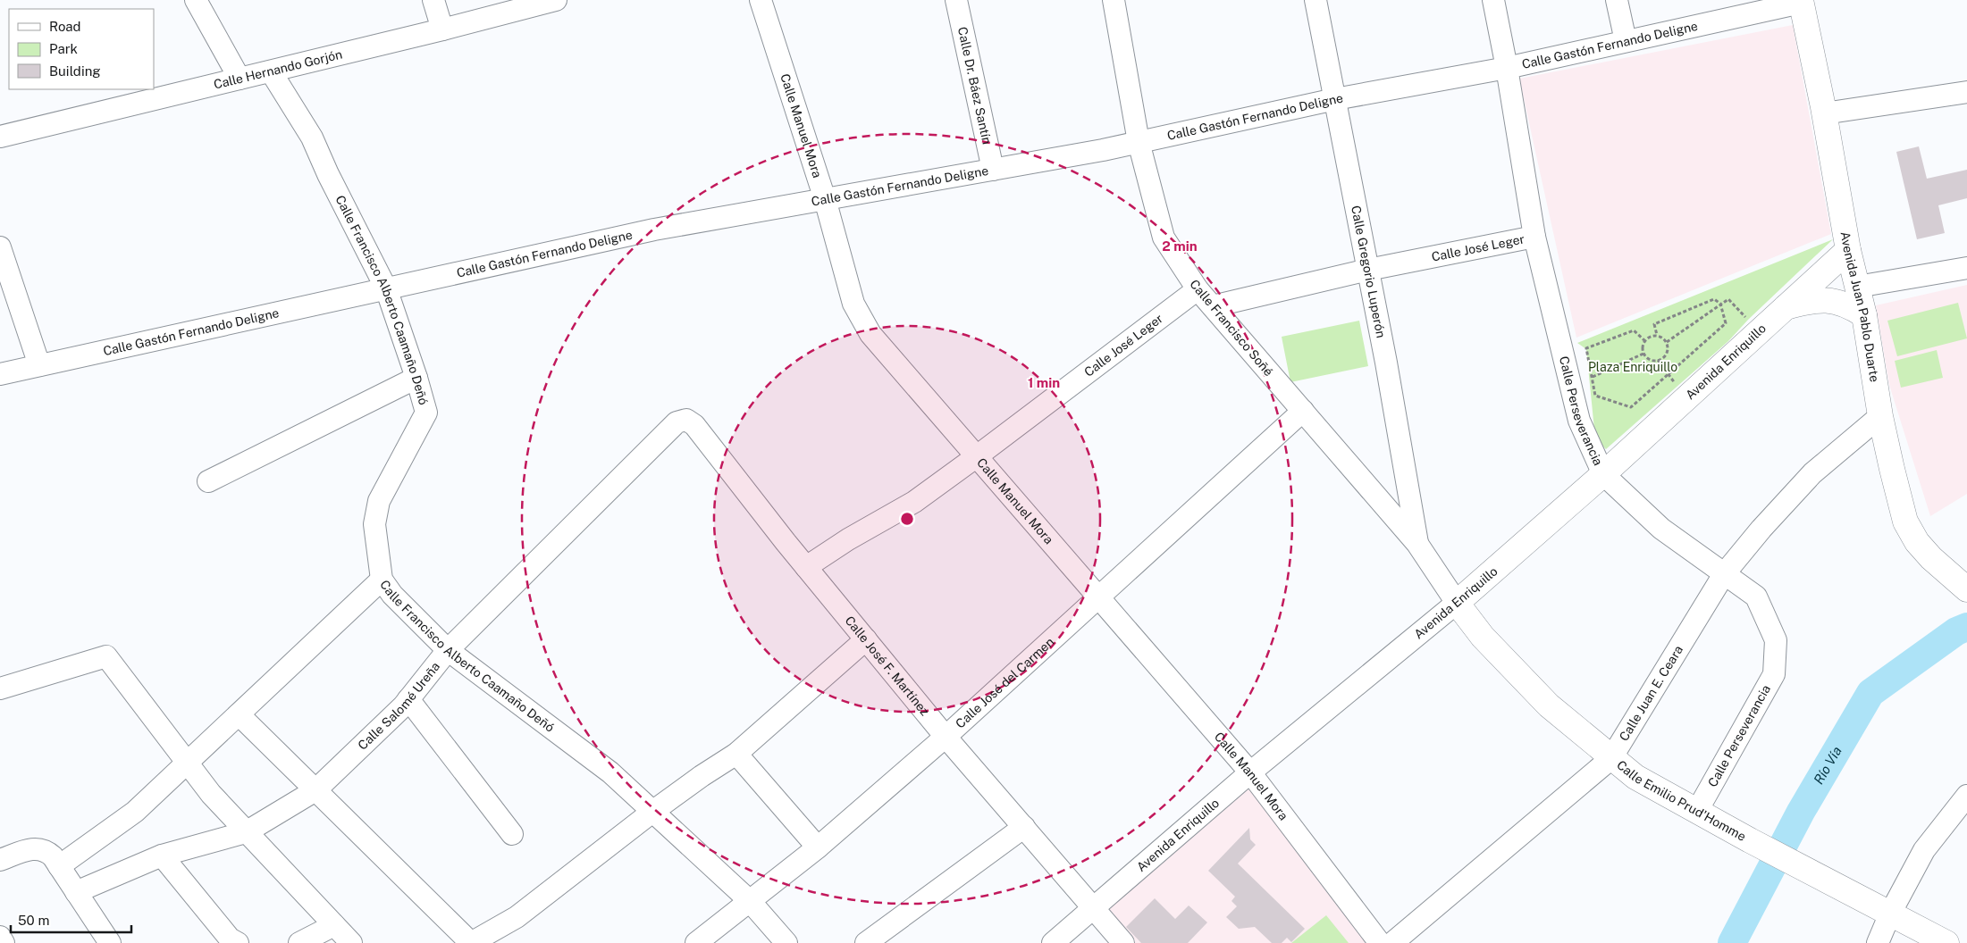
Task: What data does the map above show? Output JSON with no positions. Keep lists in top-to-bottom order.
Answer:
{
  "streets": {
    "main road": ["Avenida Juan Pablo Duarte", "Avenida Enriquillo", "Calle Emilio Prud'Homme"],
    "street": [
      "Calle Gastón Fernando Deligne",
      "Calle Hernando Gorjón",
      "Calle Dr. Báez Santín",
      "Calle Manuel Mora",
      "Calle José Leger",
      "Calle Gregorio Luperón",
      "Calle Francisco Alberto Caamaño Deñó",
      "Calle Francisco Soñé",
      "Calle Perseverancia",
      "Calle José F. Martínez",
      "Calle José del Carmen",
      "Calle Juan E. Ceara",
      "Calle Salomé Ureña"
    ]
  },
  "crossings": [
    ["Calle Gastón Fernando Deligne", "Calle Dr. Báez Santín"],
    ["Calle Gastón Fernando Deligne", "Calle Manuel Mora"],
    ["Calle Gastón Fernando Deligne", "Calle Gregorio Luperón"],
    ["Calle Gastón Fernando Deligne", "Calle Francisco Alberto Caamaño Deñó"],
    ["Calle Gastón Fernando Deligne", "Avenida Juan Pablo Duarte"],
    ["Calle Gastón Fernando Deligne", "Calle Francisco Soñé"],
    ["Calle Gastón Fernando Deligne", "Calle Perseverancia"],
    ["Calle Hernando Gorjón", "Calle Francisco Alberto Caamaño Deñó"],
    ["Calle Manuel Mora", "Calle José Leger"],
    ["Calle Manuel Mora", "Avenida Enriquillo"],
    ["Calle Manuel Mora", "Calle José del Carmen"],
    ["Calle José Leger", "Calle Gregorio Luperón"],
    ["Calle José Leger", "Calle Francisco Soñé"],
    ["Calle José Leger", "Calle Perseverancia"],
    ["Calle José Leger", "Calle José F. Martínez"],
    ["Calle Gregorio Luperón", "Calle Francisco Soñé"],
    ["Calle Francisco Alberto Caamaño Deñó", "Calle José del Carmen"],
    ["Calle Francisco Alberto Caamaño Deñó", "Calle Salomé Ureña"],
    ["Avenida Juan Pablo Duarte", "Avenida Enriquillo"],
    ["Avenida Juan Pablo Duarte", "Calle Juan E. Ceara"],
    ["Calle Francisco Soñé", "Avenida Enriquillo"],
    ["Calle Francisco Soñé", "Calle José del Carmen"],
    ["Calle Francisco Soñé", "Calle Emilio Prud'Homme"],
    ["Avenida Enriquillo", "Calle Perseverancia"],
    ["Avenida Enriquillo", "Calle José F. Martínez"],
    ["Avenida Enriquillo", "Calle Emilio Prud'Homme"],
    ["Calle Perseverancia", "Calle Juan E. Ceara"],
    ["Calle Perseverancia", "Calle Emilio Prud'Homme"],
    ["Calle José F. Martínez", "Calle José del Carmen"],
    ["Calle José F. Martínez", "Calle Salomé Ureña"],
    ["Calle Juan E. Ceara", "Calle Emilio Prud'Homme"]
  ],
  "water": ["Río Vía"],
  "parks": ["Plaza Enriquillo"],
  "legend": ["Road", "Park", "Building"],
  "scale_bar": "50 m",
  "rings": ["2 min", "1 min"]
}
